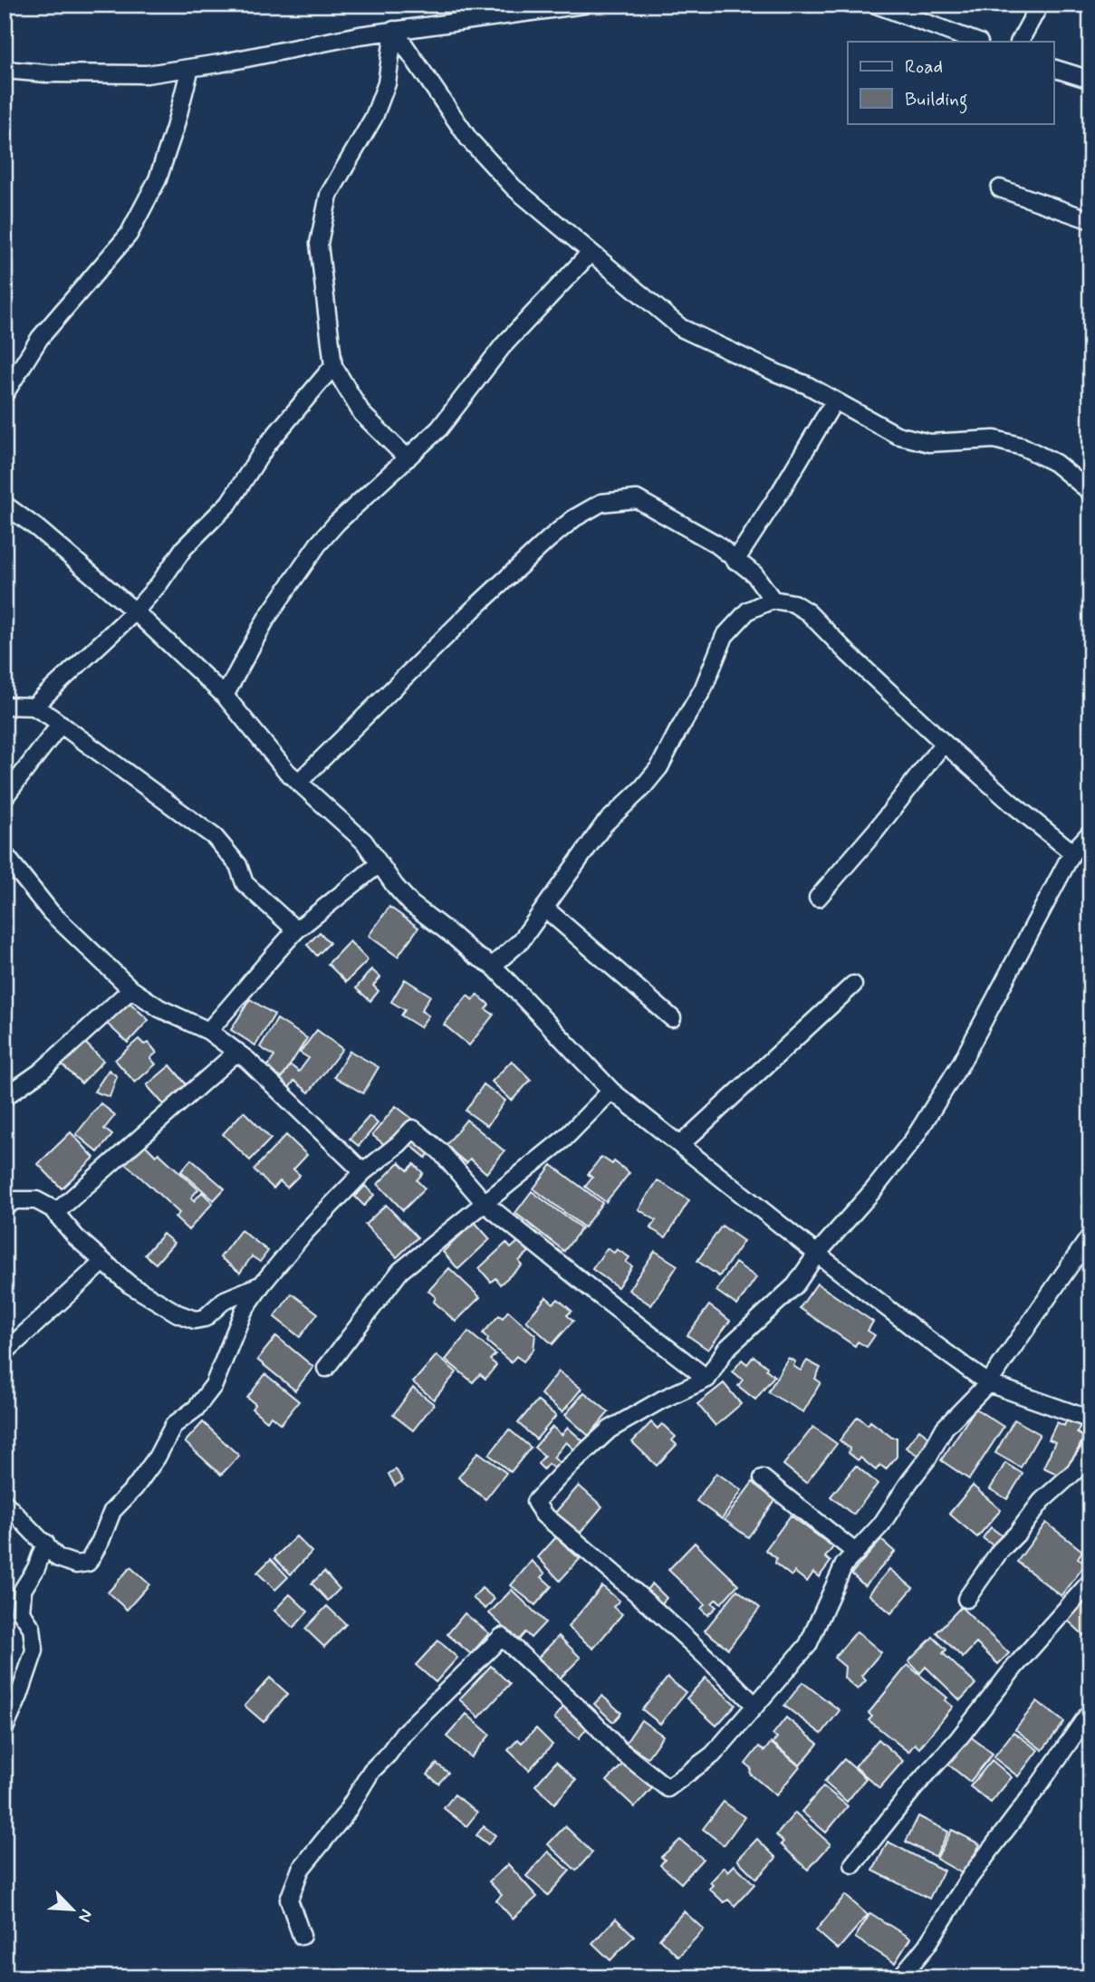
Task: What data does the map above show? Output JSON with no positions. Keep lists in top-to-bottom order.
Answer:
{
  "legend": ["Road", "Building"],
  "north": "bottom right"
}
